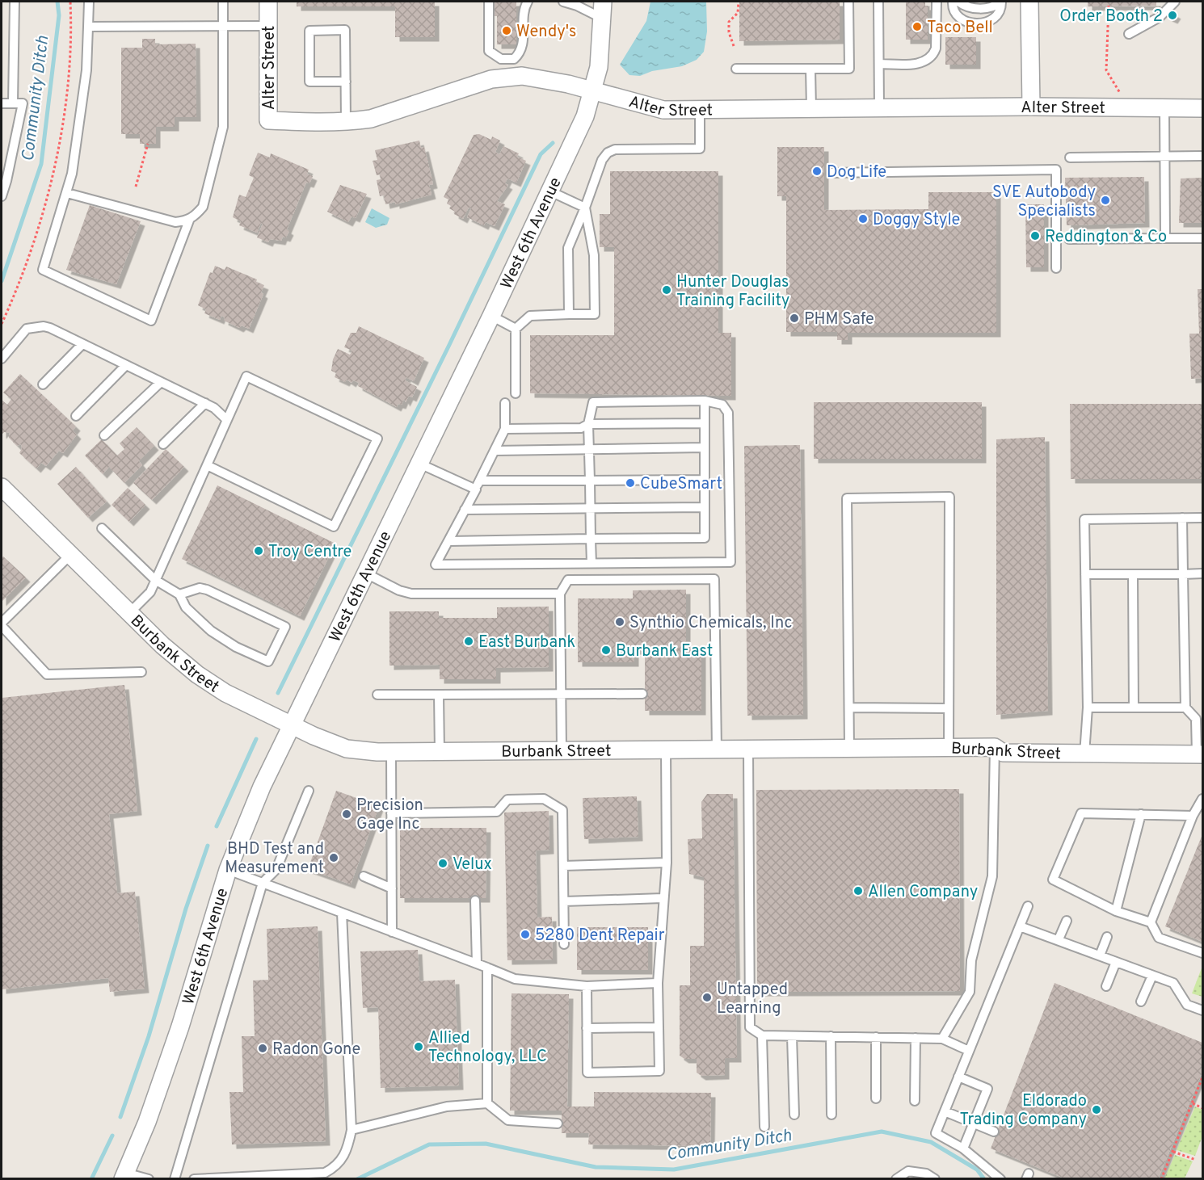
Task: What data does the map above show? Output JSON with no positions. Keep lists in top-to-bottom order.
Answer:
{
  "streets": {
    "street": ["Alter Street", "West 6th Avenue", "Burbank Street"]
  },
  "crossings": [
    ["Alter Street", "West 6th Avenue"],
    ["West 6th Avenue", "Burbank Street"]
  ],
  "water": ["Community Ditch"],
  "places": [
    "Order Booth 2",
    "Taco Bell",
    "Wendy's",
    "Dog Life",
    "SVE Autobody Specialists",
    "Doggy Style",
    "Reddington & Co",
    "Hunter Douglas Training Facility",
    "PHM Safe",
    "CubeSmart",
    "Troy Centre",
    "Synthio Chemicals, Inc",
    "East Burbank",
    "Burbank East",
    "Precision Gage Inc",
    "BHD Test and Measurement",
    "Velux",
    "Allen Company",
    "5280 Dent Repair",
    "Untapped Learning",
    "Allied Technology, LLC",
    "Radon Gone",
    "Eldorado Trading Company"
  ]
}
